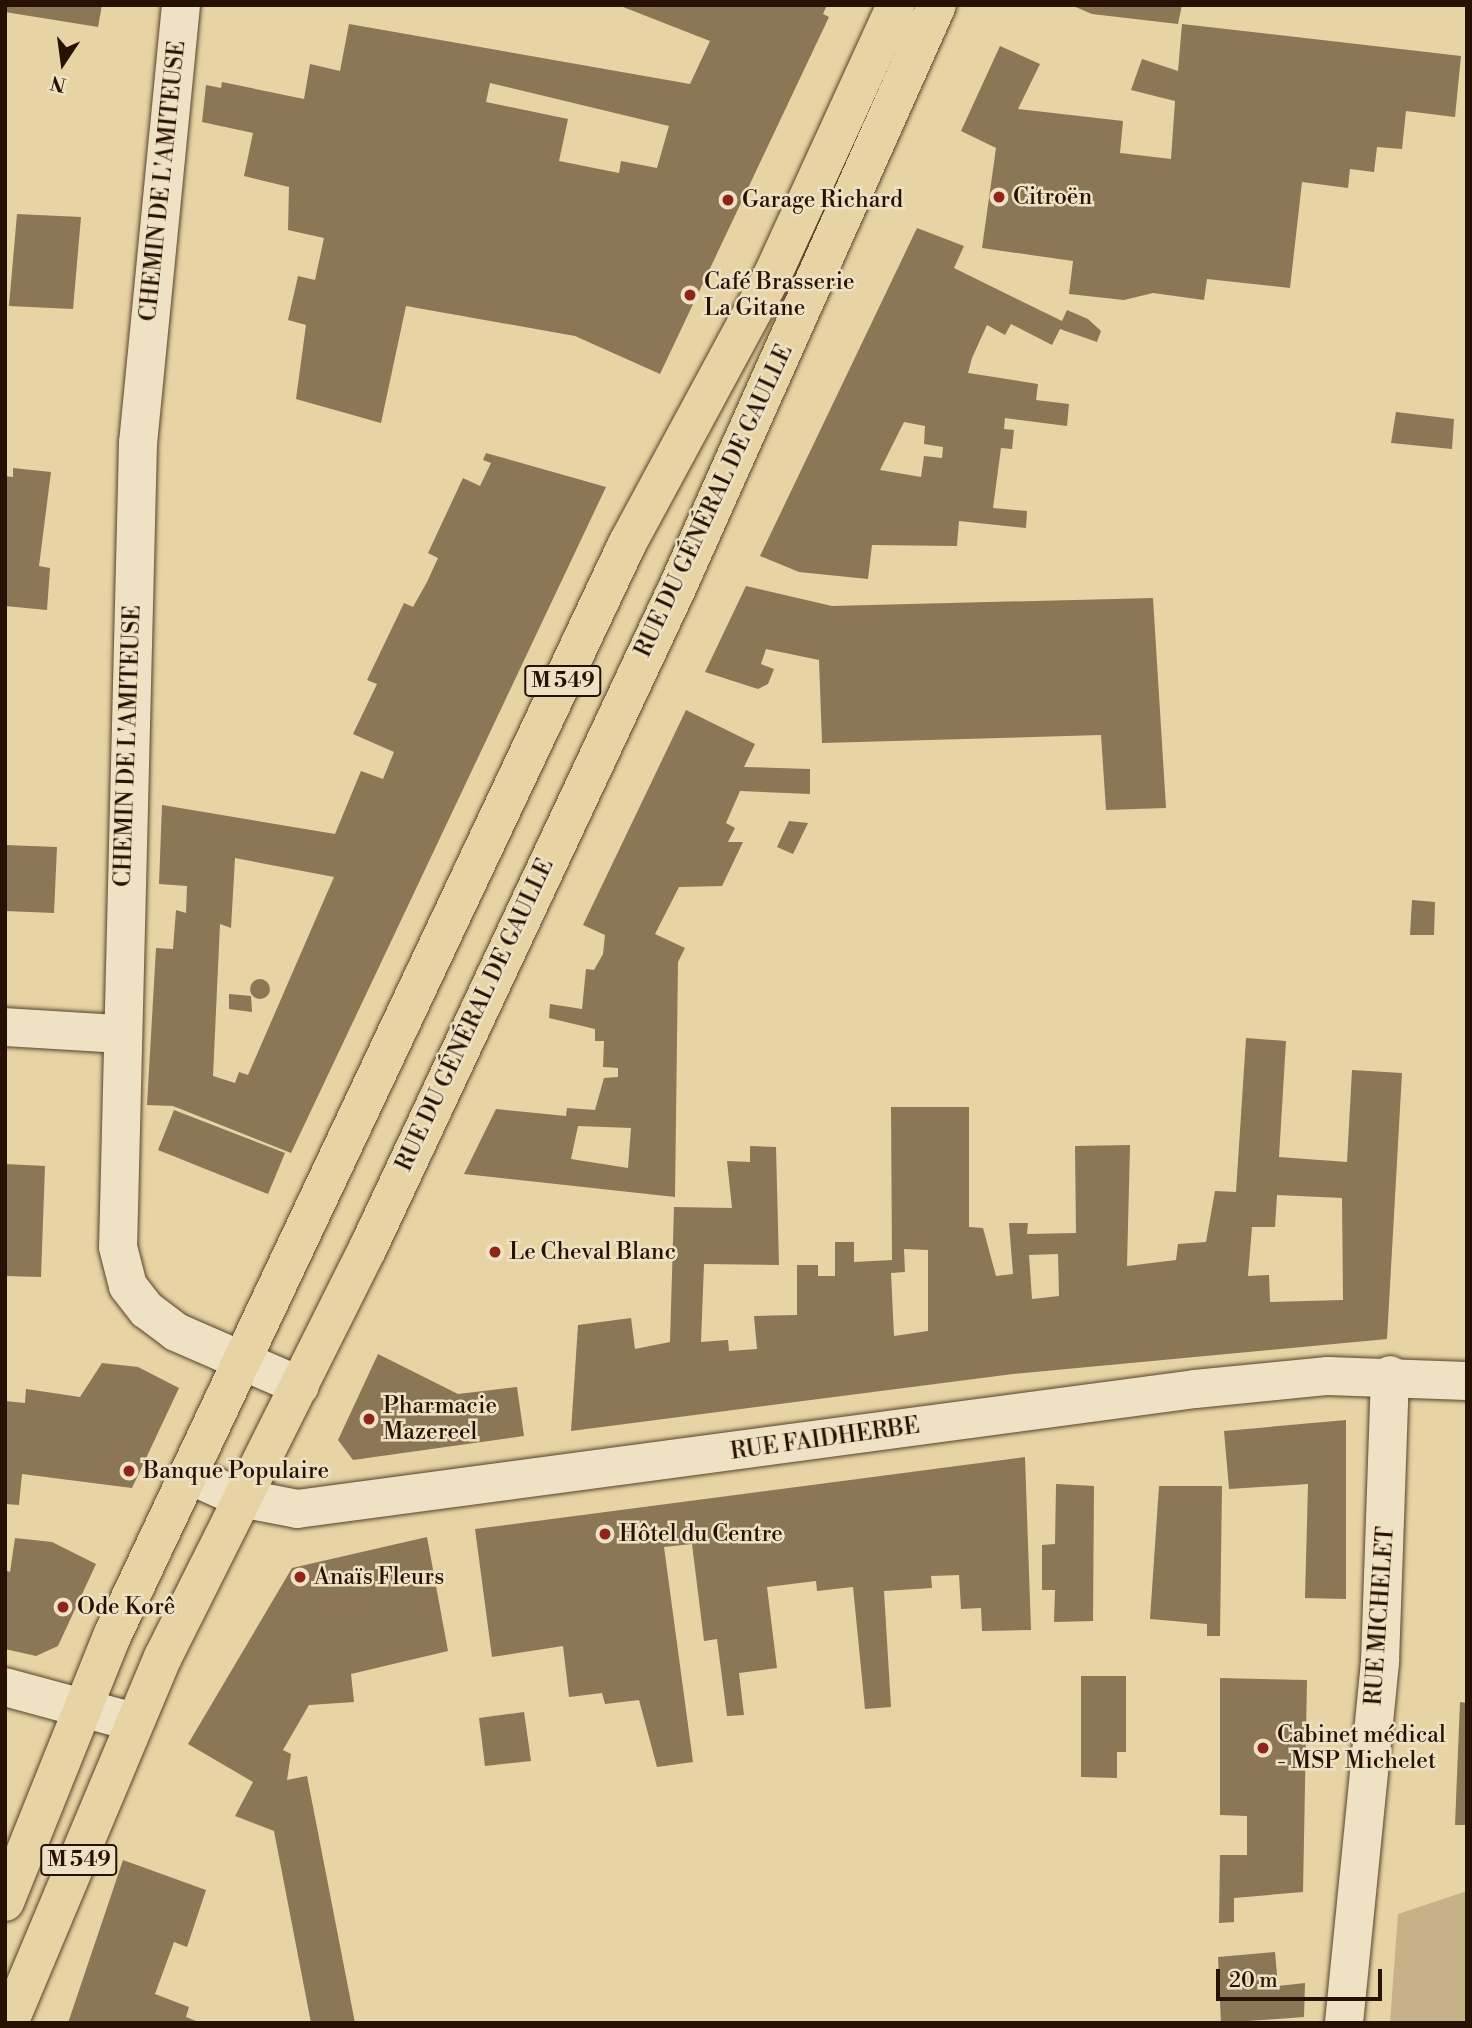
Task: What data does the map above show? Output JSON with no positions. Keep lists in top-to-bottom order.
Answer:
{
  "streets": {
    "main road": ["RUE DU GÉNÉRAL DE GAULLE", "M 549"],
    "street": ["CHEMIN DE L'AMITEUSE", "RUE FAIDHERBE", "RUE MICHELET"]
  },
  "crossings": [
    ["CHEMIN DE L'AMITEUSE", "RUE DU GÉNÉRAL DE GAULLE"],
    ["RUE DU GÉNÉRAL DE GAULLE", "RUE FAIDHERBE"],
    ["RUE FAIDHERBE", "RUE MICHELET"]
  ],
  "places": [
    "Citroën",
    "Garage Richard",
    "Café Brasserie La Gitane",
    "Le Cheval Blanc",
    "Pharmacie Mazereel",
    "Banque Populaire",
    "Hôtel du Centre",
    "Anaïs Fleurs",
    "Ode Korê",
    "Cabinet médical - MSP Michelet"
  ],
  "scale_bar": "20 m",
  "north": "bottom"
}
